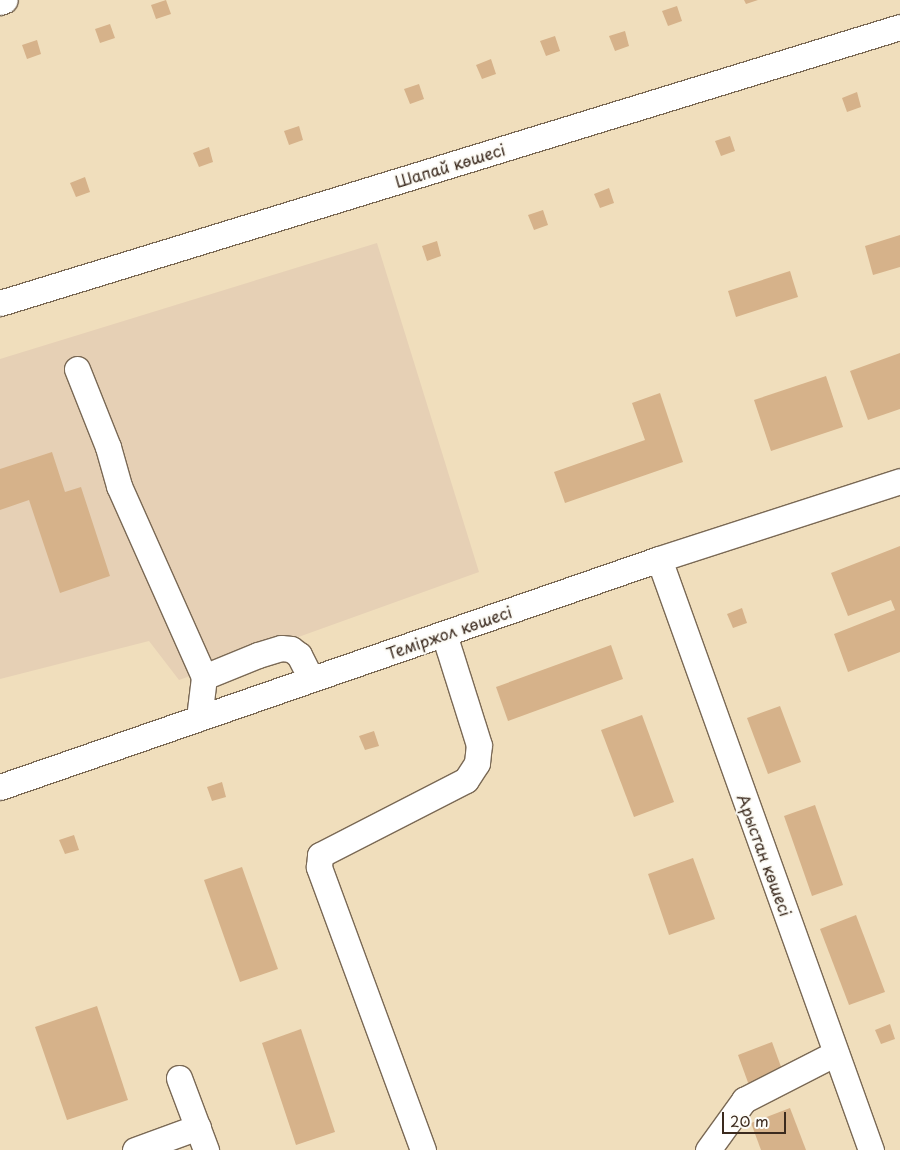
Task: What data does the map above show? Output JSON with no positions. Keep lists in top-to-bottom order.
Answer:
{
  "streets": {
    "street": ["Шапай көшесі", "Теміржол көшесі", "Арыстан көшесі"]
  },
  "crossings": [
    ["Теміржол көшесі", "Арыстан көшесі"]
  ],
  "scale_bar": "20 m"
}
